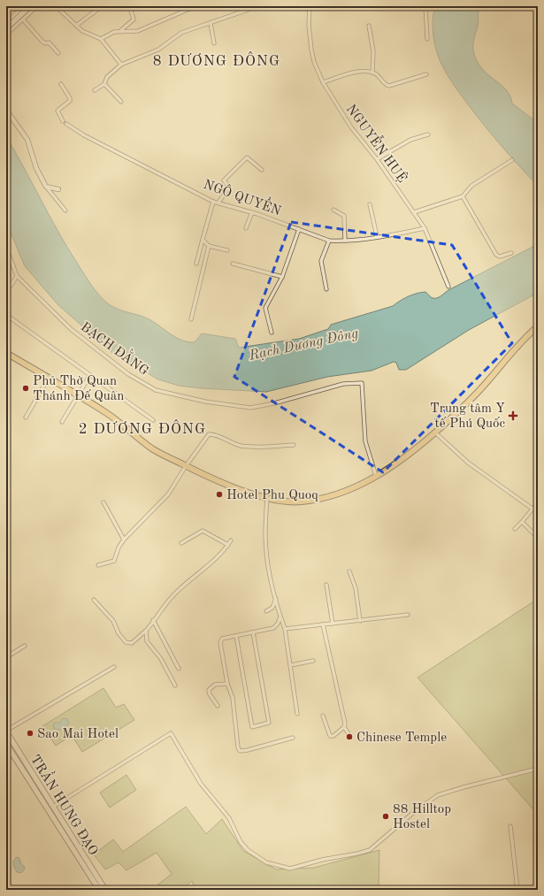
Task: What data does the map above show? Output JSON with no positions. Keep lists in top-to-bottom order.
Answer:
{
  "streets": {
    "main road": ["TRẦN HƯNG ĐẠO"],
    "street": ["NGUYỄN HUỆ", "NGÔ QUYỀN", "BẠCH ĐẰNG"]
  },
  "crossings": [
    ["NGUYỄN HUỆ", "NGÔ QUYỀN"]
  ],
  "districts": ["8 DƯƠNG ĐÔNG", "2 DƯƠNG ĐÔNG"],
  "water": ["Rạch Dương Đông"],
  "places": {
    "other": [
      "Phủ Thờ Quan Thánh Đế Quân",
      "Hotel Phu Quoq",
      "Sao Mai Hotel",
      "Chinese Temple",
      "88 Hilltop Hostel"
    ],
    "health": ["Trung tâm Y tế Phú Quốc"]
  }
}
